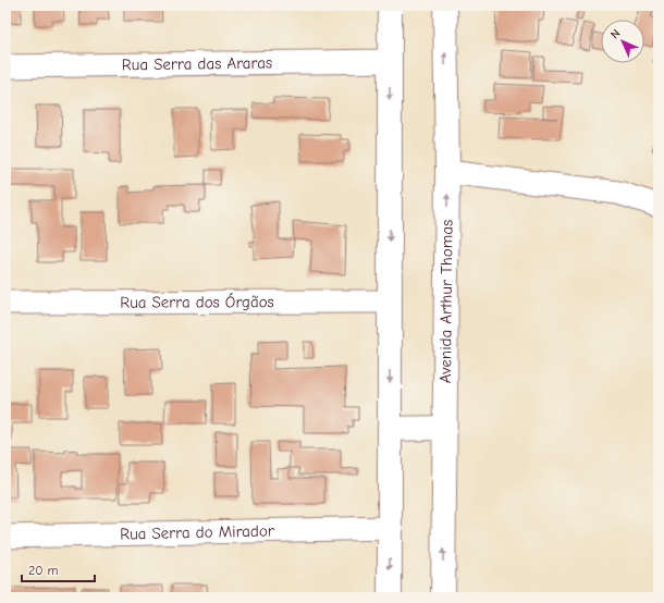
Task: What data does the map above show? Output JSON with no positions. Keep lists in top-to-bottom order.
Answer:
{
  "streets": {
    "main road": ["Avenida Arthur Thomas"],
    "street": ["Rua Serra das Araras", "Rua Serra dos Órgãos", "Rua Serra do Mirador"]
  },
  "scale_bar": "20 m",
  "north": "top left"
}
